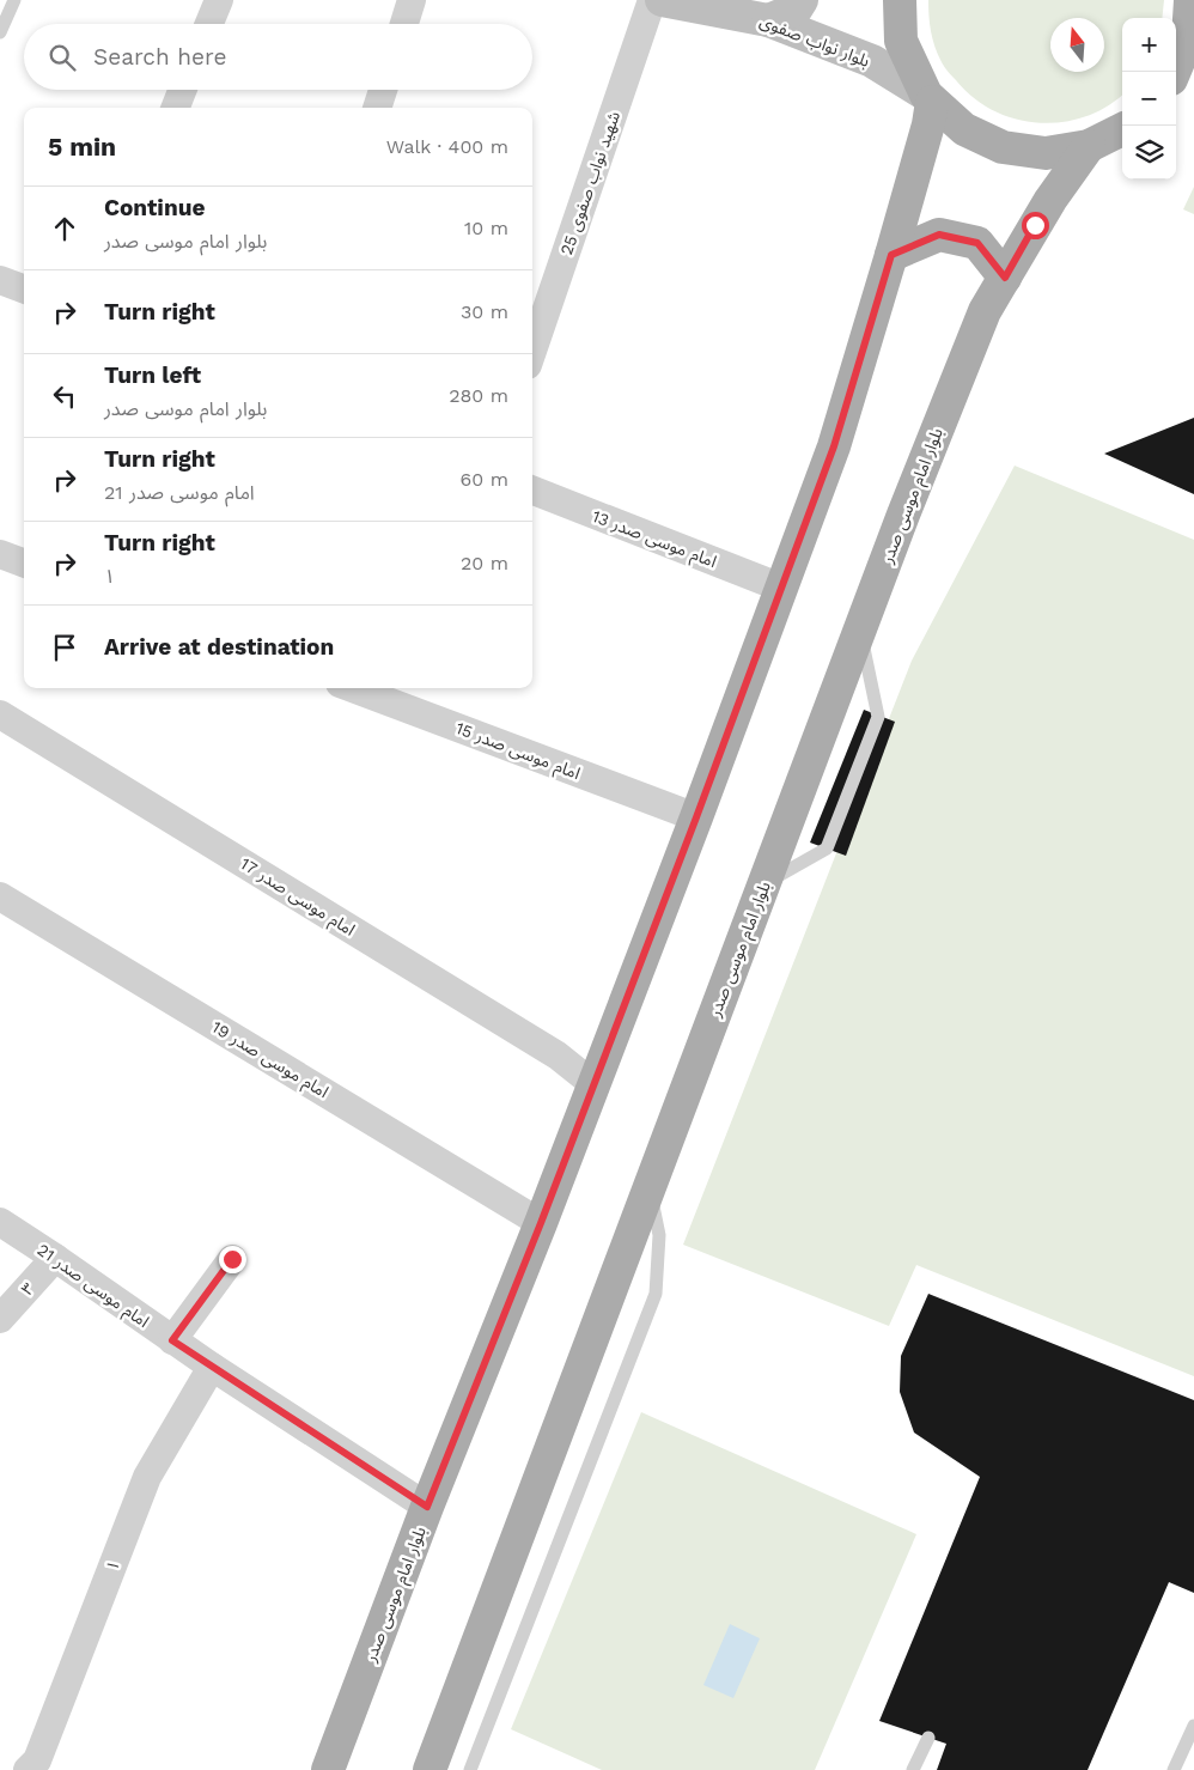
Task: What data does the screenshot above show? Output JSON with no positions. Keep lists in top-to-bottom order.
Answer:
{
  "streets": {
    "main road": ["بلوار نواب صفوی", "بلوار امام موسی صدر"],
    "street": [
      "شهید نواب صفوی 25",
      "امام موسی صدر 13",
      "امام موسی صدر 15",
      "امام موسی صدر 17",
      "امام موسی صدر 19",
      "امام موسی صدر 21",
      "۳",
      "۱"
    ]
  },
  "crossings": [
    ["بلوار نواب صفوی", "بلوار امام موسی صدر"],
    ["بلوار امام موسی صدر", "امام موسی صدر 13"],
    ["بلوار امام موسی صدر", "امام موسی صدر 15"],
    ["بلوار امام موسی صدر", "امام موسی صدر 17"],
    ["بلوار امام موسی صدر", "امام موسی صدر 19"],
    ["بلوار امام موسی صدر", "امام موسی صدر 21"],
    ["امام موسی صدر 21", "۳"],
    ["امام موسی صدر 21", "۱"]
  ],
  "north": "top",
  "page": {
    "map_buttons": ["+", "−"],
    "search": "Search here",
    "heading": ["5 min", "Walk · 400 m"],
    "list": [
      ["Continue", "بلوار امام موسی صدر", "10 m"],
      ["Turn right", "30 m"],
      ["Turn left", "بلوار امام موسی صدر", "280 m"],
      ["Turn right", "امام موسی صدر 21", "60 m"],
      ["Turn right", "۱", "20 m"],
      "Arrive at destination"
    ]
  }
}
